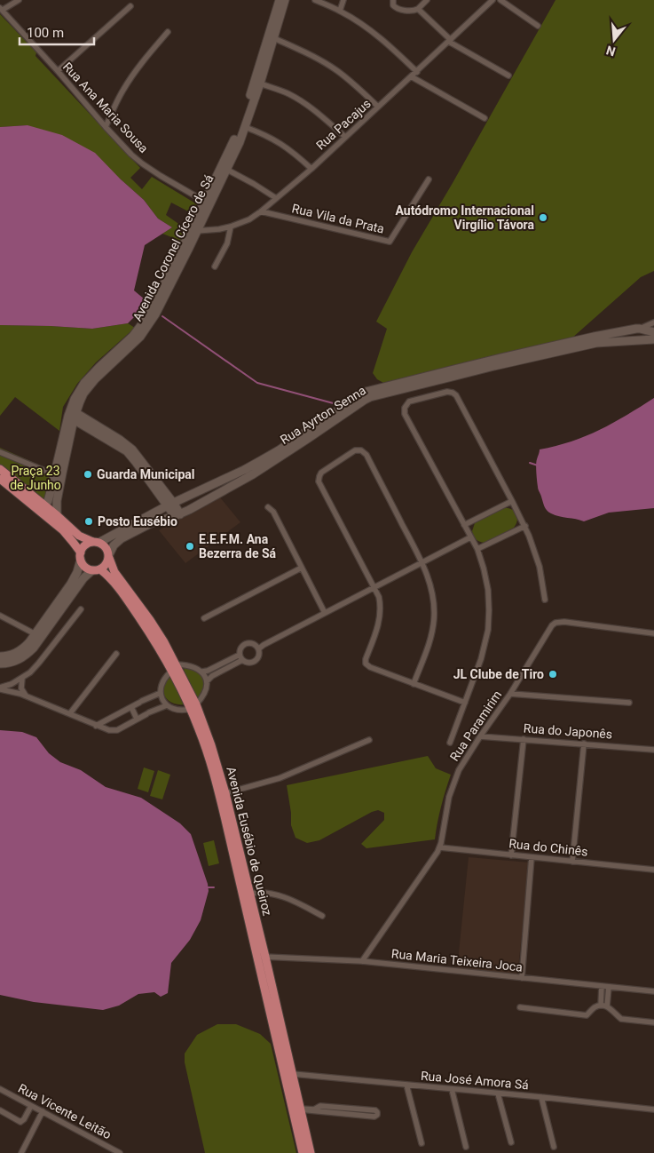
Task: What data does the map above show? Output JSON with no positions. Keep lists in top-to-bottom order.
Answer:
{
  "streets": {
    "main road": ["Avenida Eusébio de Queiroz"],
    "street": [
      "Rua Ana Maria Sousa",
      "Rua Pacajus",
      "Rua Vila da Prata",
      "Avenida Coronel Cícero de Sá",
      "Rua Ayrton Senna",
      "Rua Paramirim",
      "Rua do Japonês",
      "Rua do Chinês",
      "Rua Maria Teixeira Joca",
      "Rua José Amora Sá",
      "Rua Vicente Leitão"
    ]
  },
  "crossings": [
    ["Rua Ana Maria Sousa", "Avenida Coronel Cícero de Sá"],
    ["Rua Pacajus", "Rua Vila da Prata"],
    ["Rua Pacajus", "Avenida Coronel Cícero de Sá"],
    ["Rua Ayrton Senna", "Avenida Eusébio de Queiroz"],
    ["Rua Paramirim", "Rua do Japonês"],
    ["Rua Paramirim", "Rua do Chinês"],
    ["Rua Paramirim", "Rua Maria Teixeira Joca"],
    ["Avenida Eusébio de Queiroz", "Rua Maria Teixeira Joca"],
    ["Avenida Eusébio de Queiroz", "Rua José Amora Sá"]
  ],
  "parks": ["Praça 23 de Junho"],
  "places": [
    "Autódromo Internacional Virgílio Távora",
    "Guarda Municipal",
    "Posto Eusébio",
    "E.E.F.M. Ana Bezerra de Sá",
    "JL Clube de Tiro"
  ],
  "scale_bar": "100 m",
  "north": "bottom"
}
